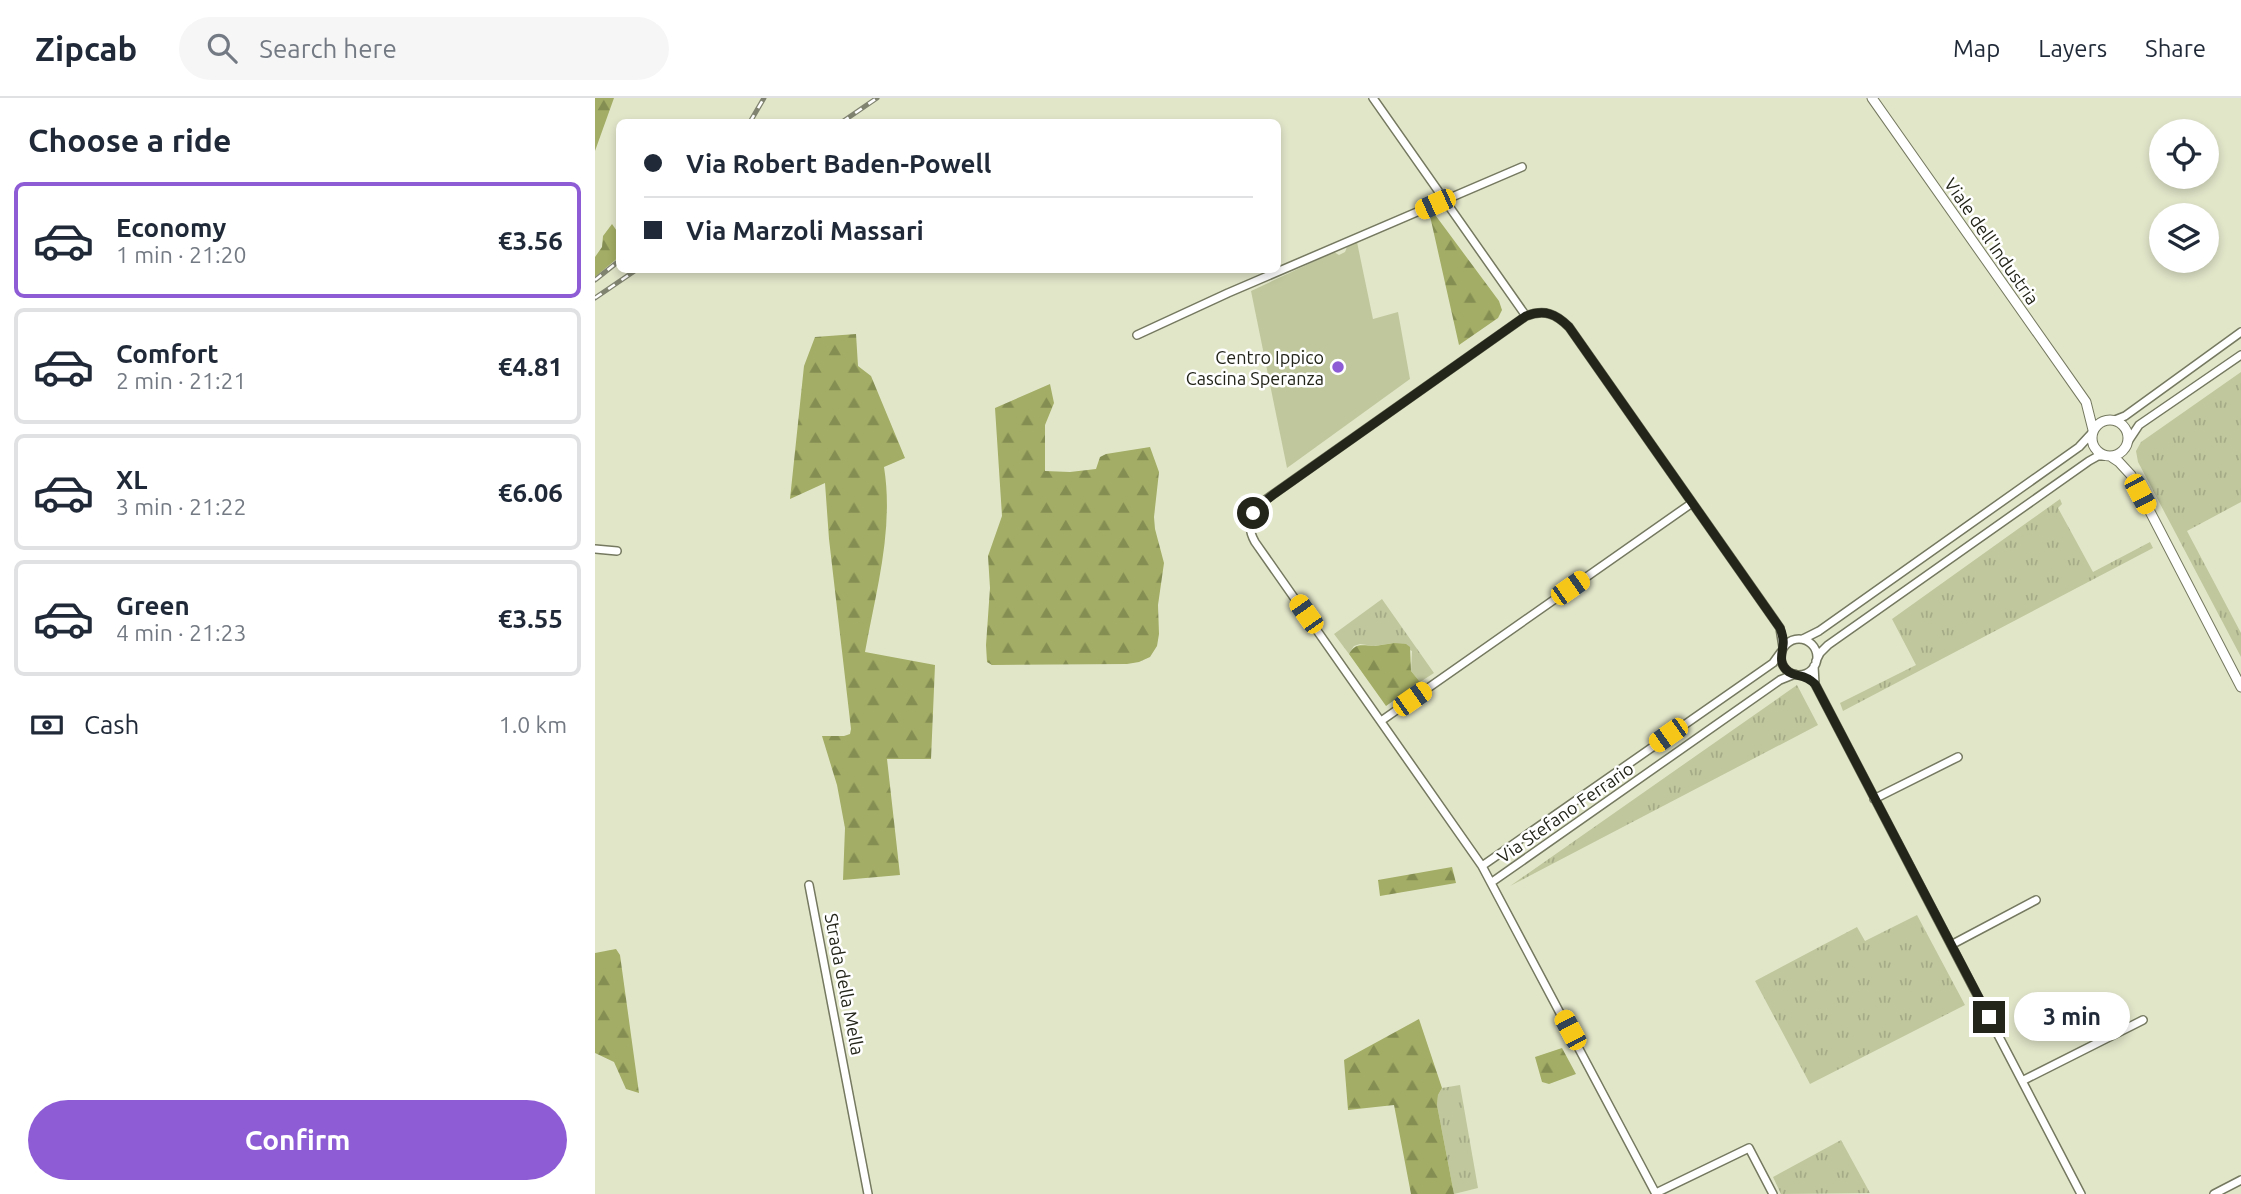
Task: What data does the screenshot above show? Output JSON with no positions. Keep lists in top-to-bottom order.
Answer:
{
  "streets": {
    "street": ["Viale dell'Industria", "Via Stefano Ferrario", "Strada della Mella"]
  },
  "places": ["Centro Ippico Cascina Speranza"],
  "page": {
    "header": "Zipcab",
    "search": "Search here",
    "nav": ["Map", "Layers", "Share"],
    "heading": "Choose a ride",
    "banner": ["Via Robert Baden-Powell", "Via Marzoli Massari"],
    "list": [
      {
        "name": "Economy",
        "note": "1 min · 21:20",
        "value": "€3.56"
      },
      {
        "name": "Comfort",
        "note": "2 min · 21:21",
        "value": "€4.81"
      },
      {
        "name": "XL",
        "note": "3 min · 21:22",
        "value": "€6.06"
      },
      {
        "name": "Green",
        "note": "4 min · 21:23",
        "value": "€3.55"
      }
    ],
    "pay": ["Cash", "1.0 km"],
    "bubble": "3 min",
    "buttons": "Confirm"
  }
}
